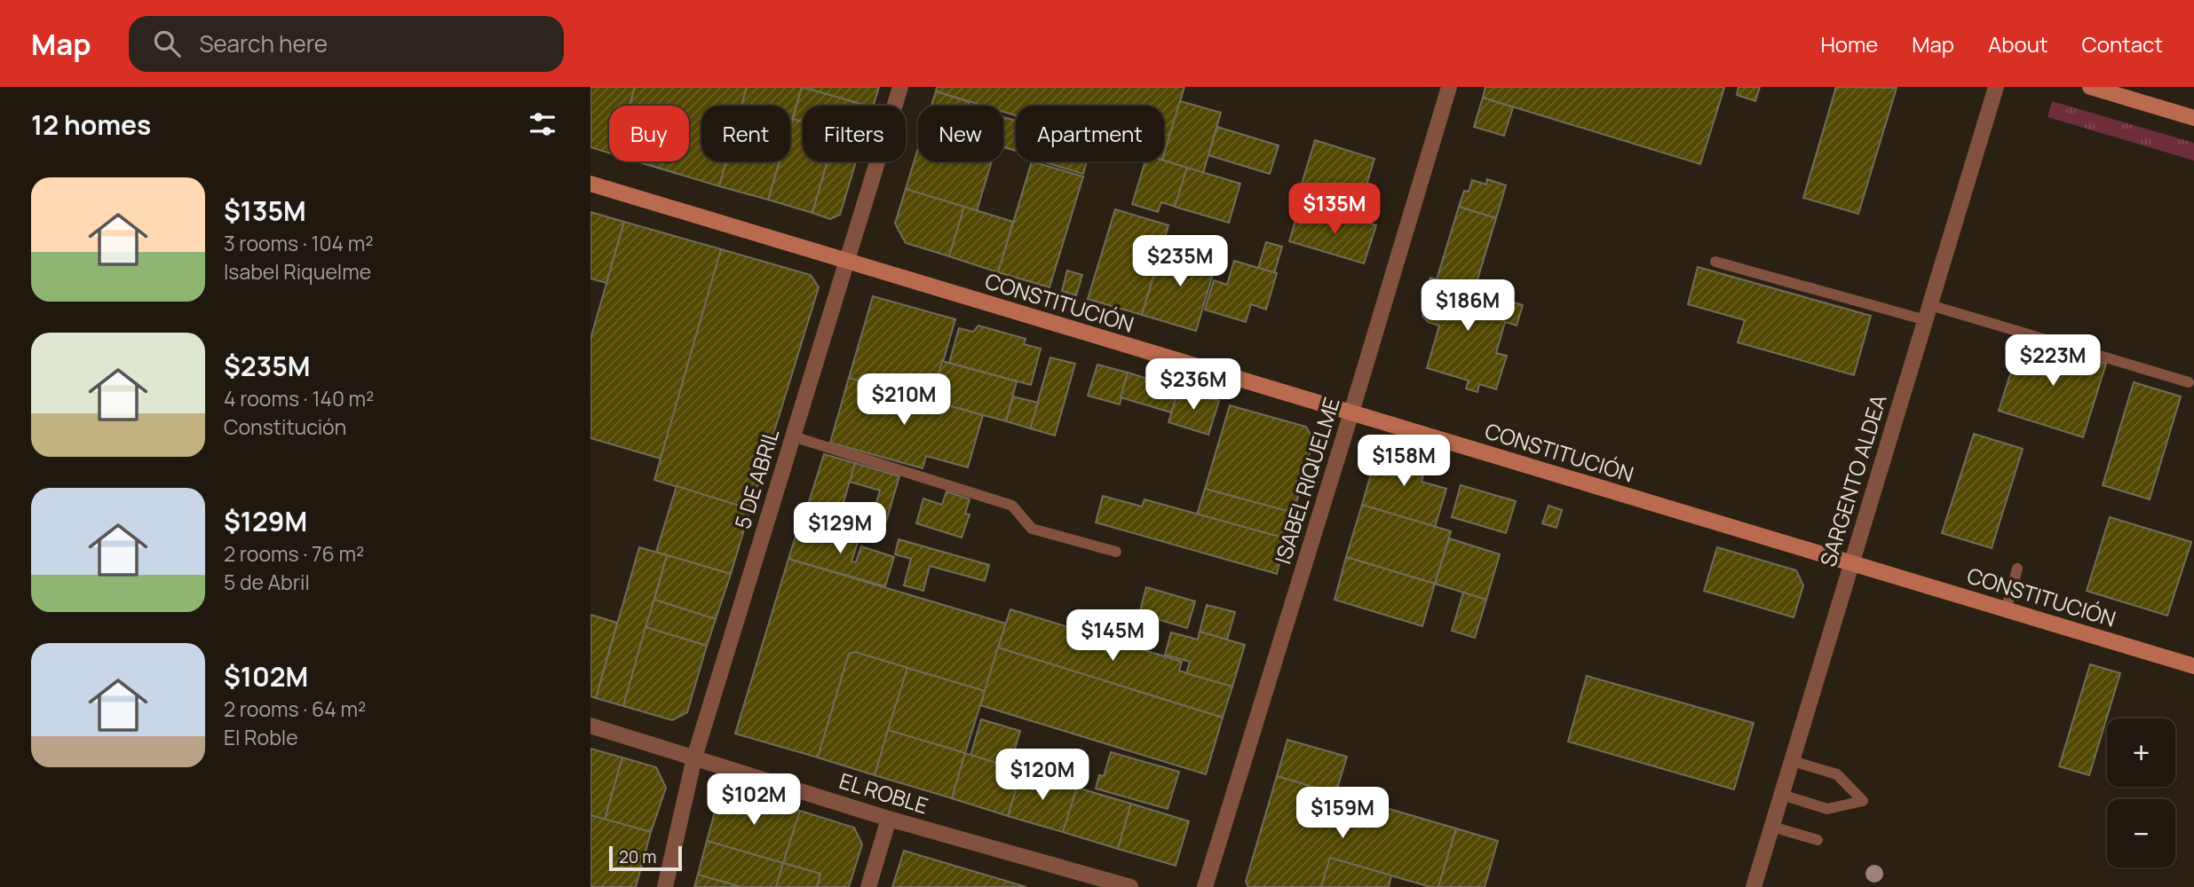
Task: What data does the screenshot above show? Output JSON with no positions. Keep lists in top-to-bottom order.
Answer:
{
  "streets": {
    "main road": ["CONSTITUCIÓN"],
    "street": [
      "5 DE ABRIL",
      "ISABEL RIQUELME",
      "SARGENTO ALDEA",
      "EL ROBLE"
    ]
  },
  "crossings": [
    ["CONSTITUCIÓN", "5 DE ABRIL"],
    ["CONSTITUCIÓN", "ISABEL RIQUELME"],
    ["CONSTITUCIÓN", "SARGENTO ALDEA"],
    ["5 DE ABRIL", "EL ROBLE"]
  ],
  "scale_bar": "20 m",
  "page": {
    "header": "Map",
    "search": "Search here",
    "nav": [
      "Home",
      "Map",
      "About",
      "Contact"
    ],
    "heading": "12 homes",
    "chip": [
      "Buy",
      "Rent",
      "Filters",
      "New",
      "Apartment"
    ],
    "list": [
      {
        "name": "$135M",
        "note": "3 rooms · 104 m² · Isabel Riquelme"
      },
      {
        "name": "$235M",
        "note": "4 rooms · 140 m² · Constitución"
      },
      {
        "name": "$129M",
        "note": "2 rooms · 76 m² · 5 de Abril"
      },
      {
        "name": "$102M",
        "note": "2 rooms · 64 m² · El Roble"
      }
    ],
    "price": [
      "$135M",
      "$235M",
      "$186M",
      "$223M",
      "$236M",
      "$210M",
      "$158M",
      "$129M",
      "$145M",
      "$120M",
      "$102M",
      "$159M"
    ],
    "map_buttons": ["+", "−"],
    "scale": "20 m"
  }
}
